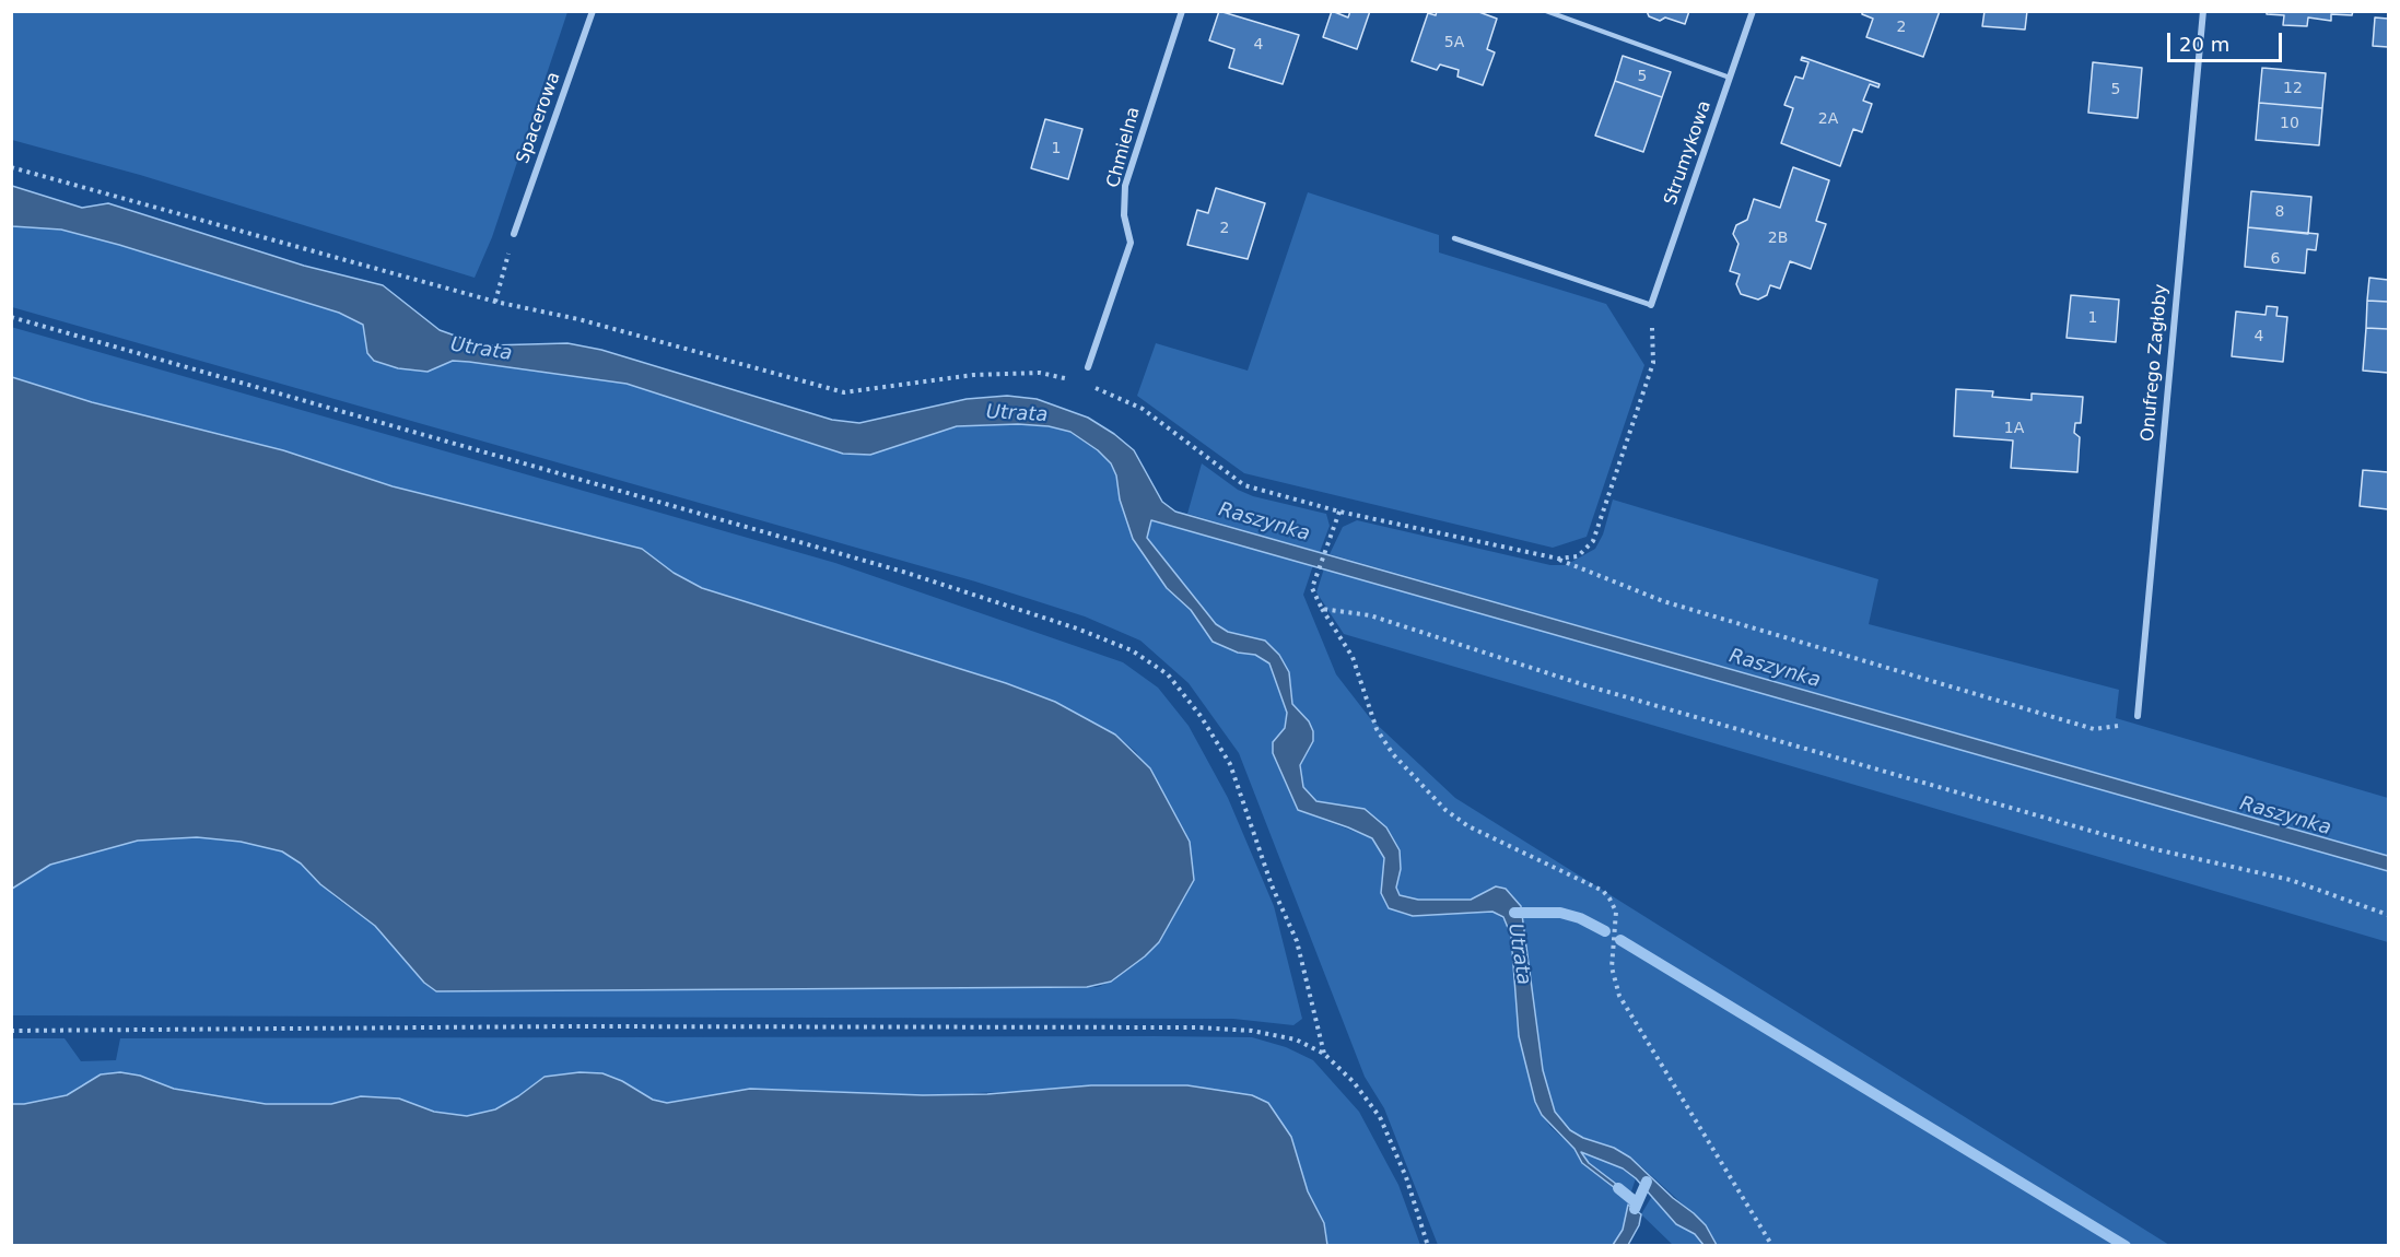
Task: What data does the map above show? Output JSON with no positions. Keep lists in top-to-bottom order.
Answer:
{
  "streets": {
    "street": [
      "Spacerowa",
      "Chmielna",
      "Strumykowa",
      "Onufrego Zagłoby"
    ]
  },
  "water": ["Utrata", "Raszynka"],
  "house_numbers": [
    "2",
    "5A",
    "4",
    "5",
    "12",
    "5",
    "2A",
    "10",
    "1",
    "8",
    "2",
    "2B",
    "6",
    "1",
    "4",
    "1A"
  ],
  "scale_bar": "20 m"
}
